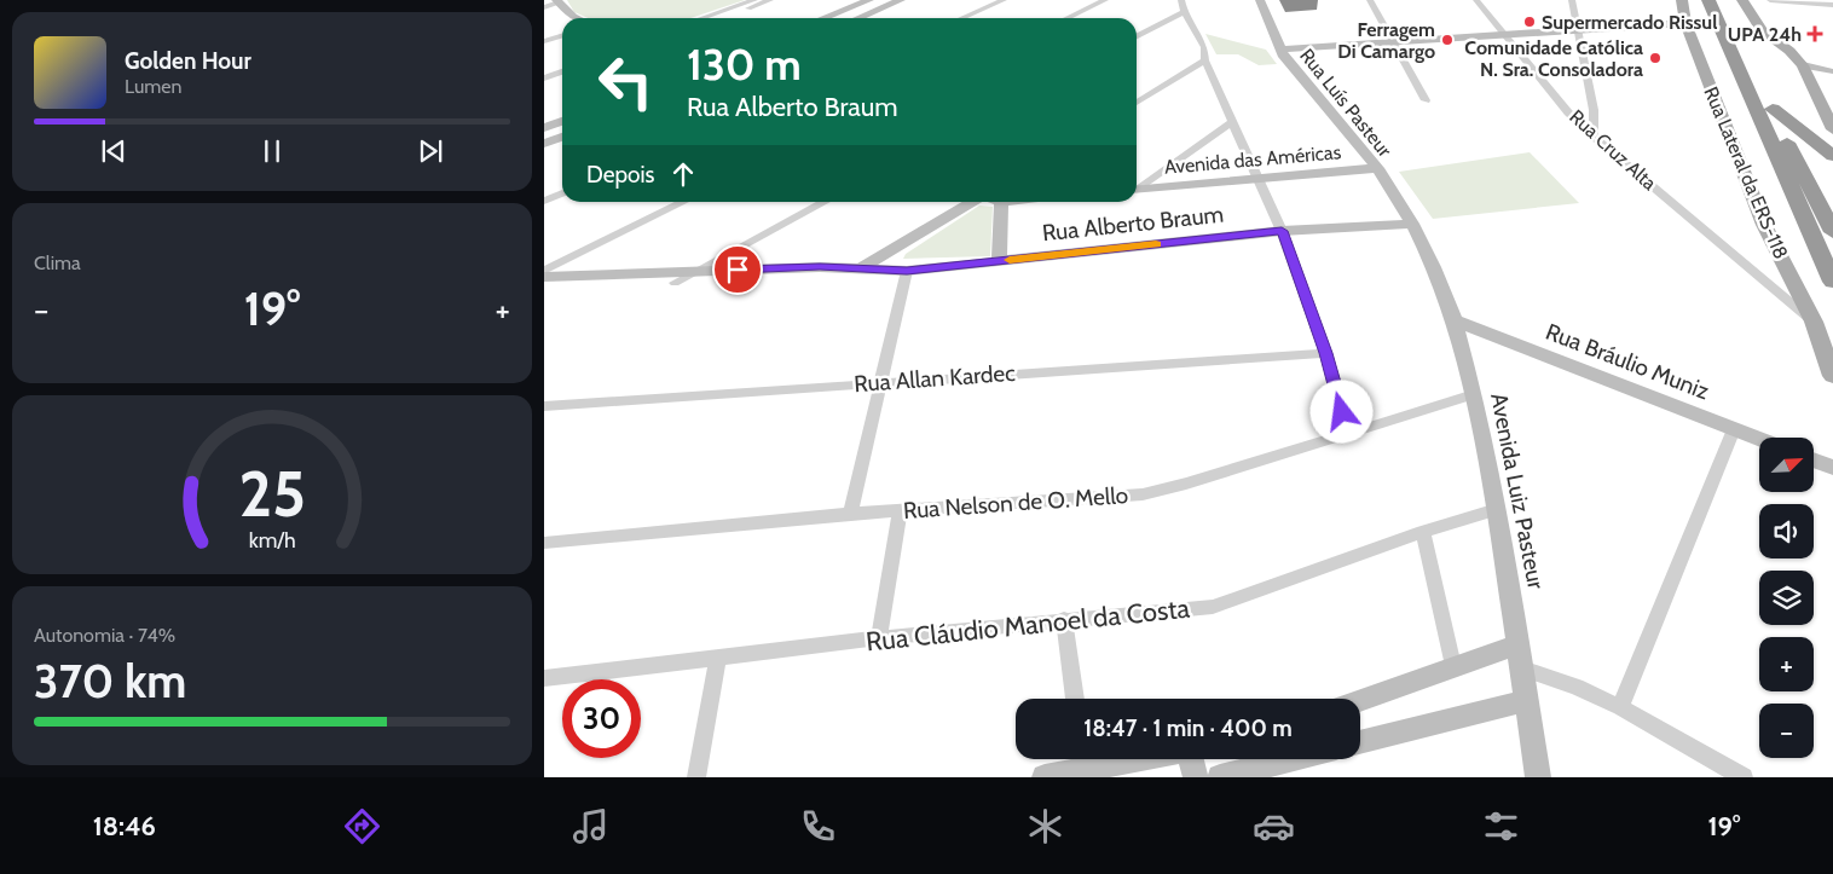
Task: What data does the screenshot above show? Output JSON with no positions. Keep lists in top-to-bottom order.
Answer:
{
  "streets": {
    "main road": ["Rua Lateral da ERS-118"],
    "street": [
      "Rua Luís Pasteur",
      "Rua Cruz Alta",
      "Avenida das Américas",
      "Rua Alberto Braum",
      "Rua Bráulio Muniz",
      "Rua Allan Kardec",
      "Avenida Luiz Pasteur",
      "Rua Nelson de O. Mello",
      "Rua Cláudio Manoel da Costa"
    ]
  },
  "crossings": [
    ["Rua Luís Pasteur", "Avenida das Américas"],
    ["Rua Luís Pasteur", "Rua Alberto Braum"],
    ["Rua Luís Pasteur", "Avenida Luiz Pasteur"],
    ["Rua Cruz Alta", "Rua Lateral da ERS-118"],
    ["Rua Alberto Braum", "Avenida Luiz Pasteur"],
    ["Rua Bráulio Muniz", "Avenida Luiz Pasteur"],
    ["Avenida Luiz Pasteur", "Rua Nelson de O. Mello"],
    ["Avenida Luiz Pasteur", "Rua Cláudio Manoel da Costa"]
  ],
  "places": {
    "other": ["Supermercado Rissul", "Ferragem Di Camargo", "Comunidade Católica N. Sra. Consoladora"],
    "health": ["UPA 24h"]
  },
  "north": "top right",
  "page": {
    "turn": ["130 m", "Rua Alberto Braum"],
    "song": ["Golden Hour", "Lumen"],
    "then": "Depois",
    "tile": [
      "Clima",
      ["Autonomia · 74%", "370 km"]
    ],
    "heat": ["−", "19°", "+"],
    "map_buttons": ["+", "−"],
    "limit": "30",
    "trip": "18:47 · 1 min · 400 m",
    "tabs": ["18:46", "19°"],
    "gauge": ["25", "km/h"]
  }
}
